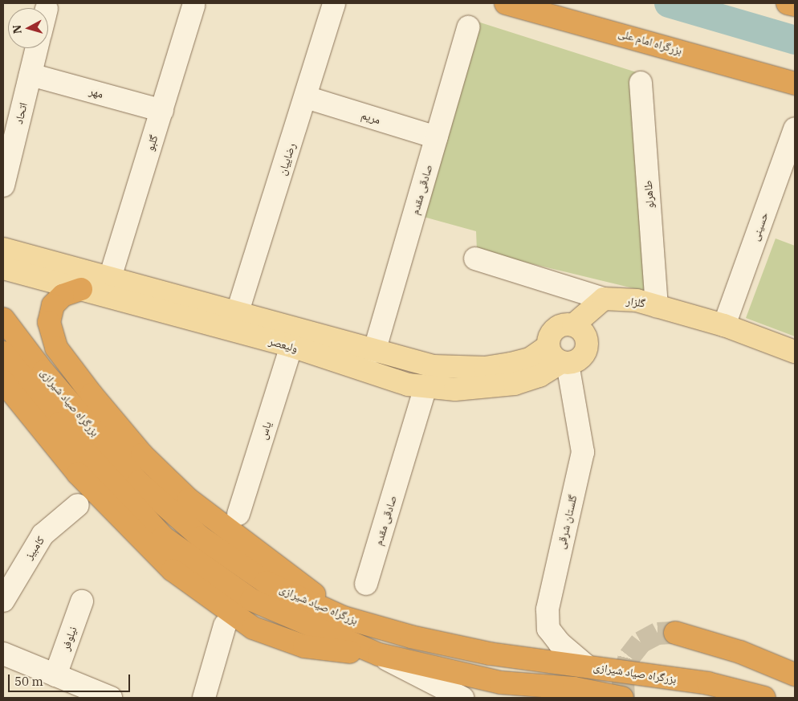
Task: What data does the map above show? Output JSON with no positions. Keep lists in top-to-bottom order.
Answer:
{
  "streets": {
    "highway": ["بزرگراه امام علی", "بزرگراه صیاد شیرازی"],
    "main road": ["گلزار", "ولیعصر"],
    "street": [
      "مهر",
      "اتحاد",
      "مریم",
      "گلبو",
      "رضاییان",
      "صادقی مقدم",
      "طاهرلو",
      "حسینی",
      "یاس",
      "گلستان شرقی",
      "کامبیز",
      "نیلوفر"
    ]
  },
  "crossings": [
    ["مهر", "اتحاد"],
    ["مهر", "گلبو"],
    ["مریم", "رضاییان"],
    ["مریم", "صادقی مقدم"],
    ["گلبو", "ولیعصر"],
    ["رضاییان", "ولیعصر"],
    ["صادقی مقدم", "ولیعصر"],
    ["طاهرلو", "گلزار"],
    ["حسینی", "گلزار"],
    ["ولیعصر", "یاس"],
    ["ولیعصر", "گلستان شرقی"],
    ["بزرگراه صیاد شیرازی", "گلستان شرقی"]
  ],
  "scale_bar": "50 m",
  "north": "left"
}
